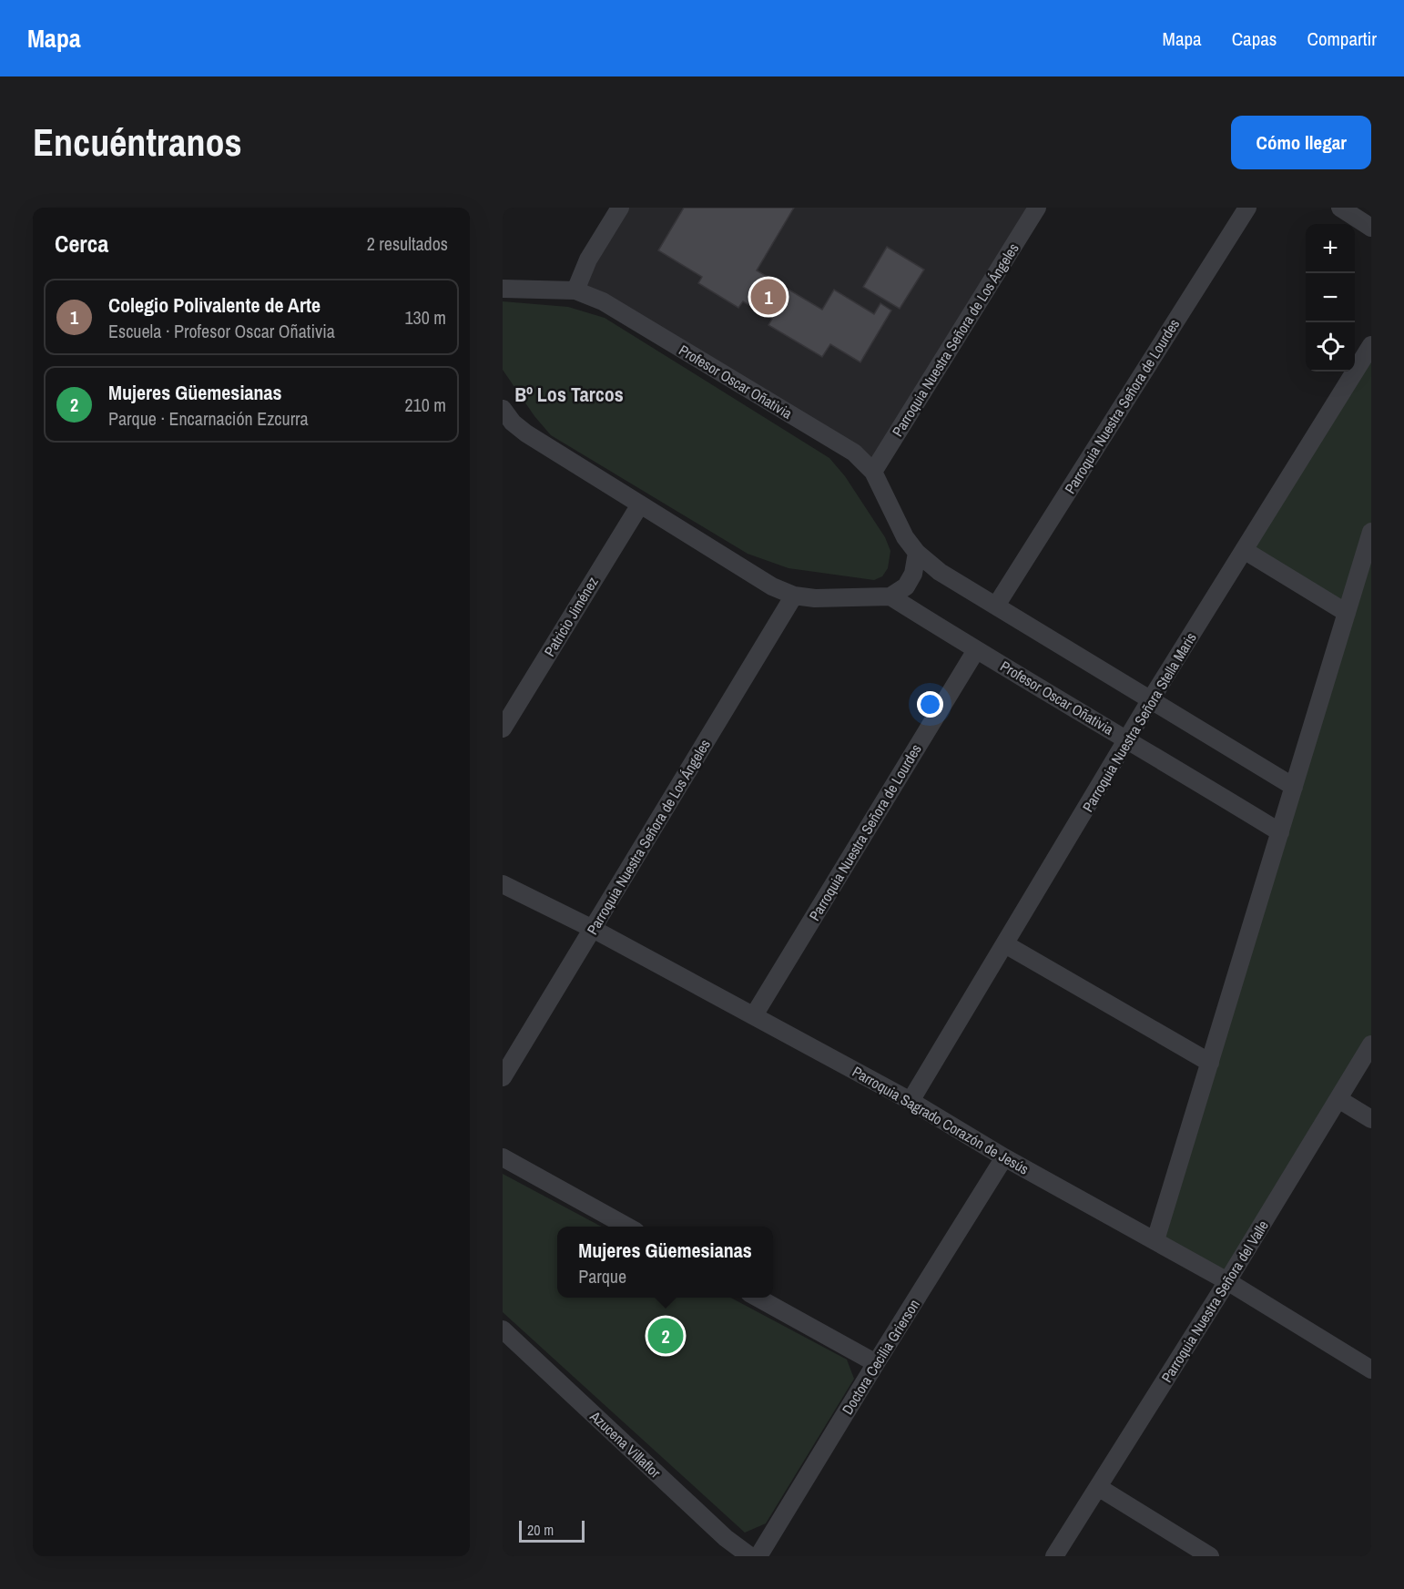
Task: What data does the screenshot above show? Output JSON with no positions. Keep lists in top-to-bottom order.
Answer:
{
  "streets": {
    "street": [
      "Parroquia Nuestra Señora de Los Ángeles",
      "Profesor Oscar Oñativia",
      "Parroquia Nuestra Señora de Lourdes",
      "Patricio Jiménez",
      "Parroquia Nuestra Señora Stella Maris",
      "Parroquia Sagrado Corazón de Jesús",
      "Parroquia Nuestra Señora del Valle",
      "Doctora Cecilia Grierson",
      "Azucena Villaflor"
    ]
  },
  "crossings": [
    ["Parroquia Nuestra Señora de Los Ángeles", "Profesor Oscar Oñativia"],
    ["Parroquia Nuestra Señora de Los Ángeles", "Parroquia Sagrado Corazón de Jesús"],
    ["Profesor Oscar Oñativia", "Parroquia Nuestra Señora de Lourdes"],
    ["Profesor Oscar Oñativia", "Parroquia Nuestra Señora Stella Maris"],
    ["Parroquia Nuestra Señora de Lourdes", "Parroquia Sagrado Corazón de Jesús"],
    ["Parroquia Nuestra Señora Stella Maris", "Parroquia Sagrado Corazón de Jesús"],
    ["Parroquia Sagrado Corazón de Jesús", "Parroquia Nuestra Señora del Valle"],
    ["Parroquia Sagrado Corazón de Jesús", "Doctora Cecilia Grierson"]
  ],
  "districts": ["Bº Los Tarcos"],
  "scale_bar": "20 m",
  "page": {
    "header": "Mapa",
    "nav": ["Mapa", "Capas", "Compartir"],
    "buttons": "Cómo llegar",
    "title": "Encuéntranos",
    "heading": ["Cerca", "2 resultados"],
    "map_buttons": ["+", "−"],
    "pins": ["1", "2"],
    "list": [
      {
        "mark": "1",
        "name": "Colegio Polivalente de Arte",
        "note": "Escuela · Profesor Oscar Oñativia",
        "value": "130 m"
      },
      {
        "mark": "2",
        "name": "Mujeres Güemesianas",
        "note": "Parque · Encarnación Ezcurra",
        "value": "210 m"
      }
    ],
    "popup": ["Mujeres Güemesianas", "Parque"],
    "scale": "20 m"
  }
}
